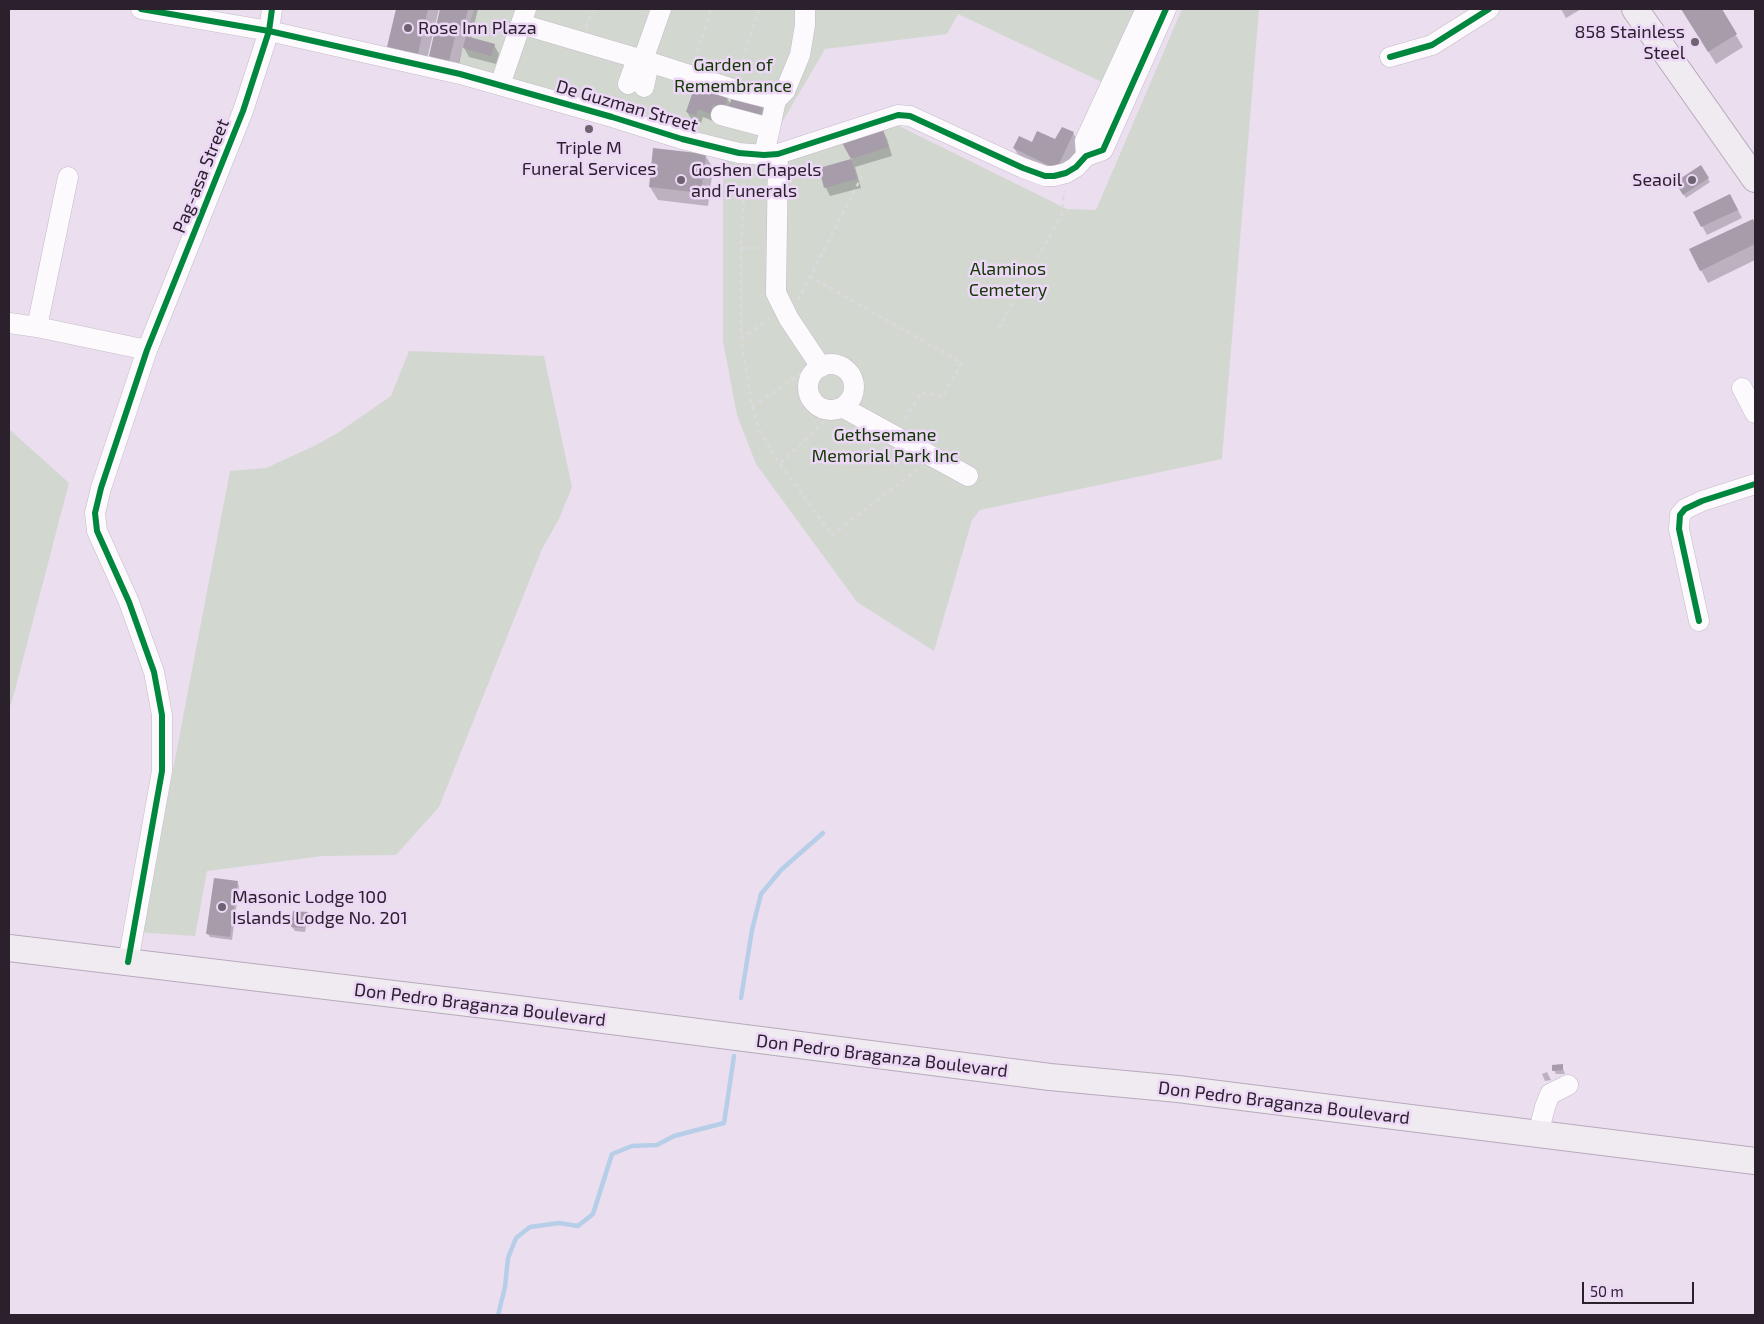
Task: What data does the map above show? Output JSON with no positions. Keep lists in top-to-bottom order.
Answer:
{
  "streets": {
    "main road": ["Don Pedro Braganza Boulevard"],
    "street": ["De Guzman Street", "Pag-asa Street"]
  },
  "crossings": [
    ["De Guzman Street", "Pag-asa Street"],
    ["Pag-asa Street", "Don Pedro Braganza Boulevard"]
  ],
  "parks": ["Garden of Remembrance", "Alaminos Cemetery", "Gethsemane Memorial Park Inc"],
  "places": [
    "Rose Inn Plaza",
    "858 Stainless Steel",
    "Triple M Funeral Services",
    "Goshen Chapels and Funerals",
    "Seaoil",
    "Masonic Lodge 100 Islands Lodge No. 201"
  ],
  "scale_bar": "50 m"
}
